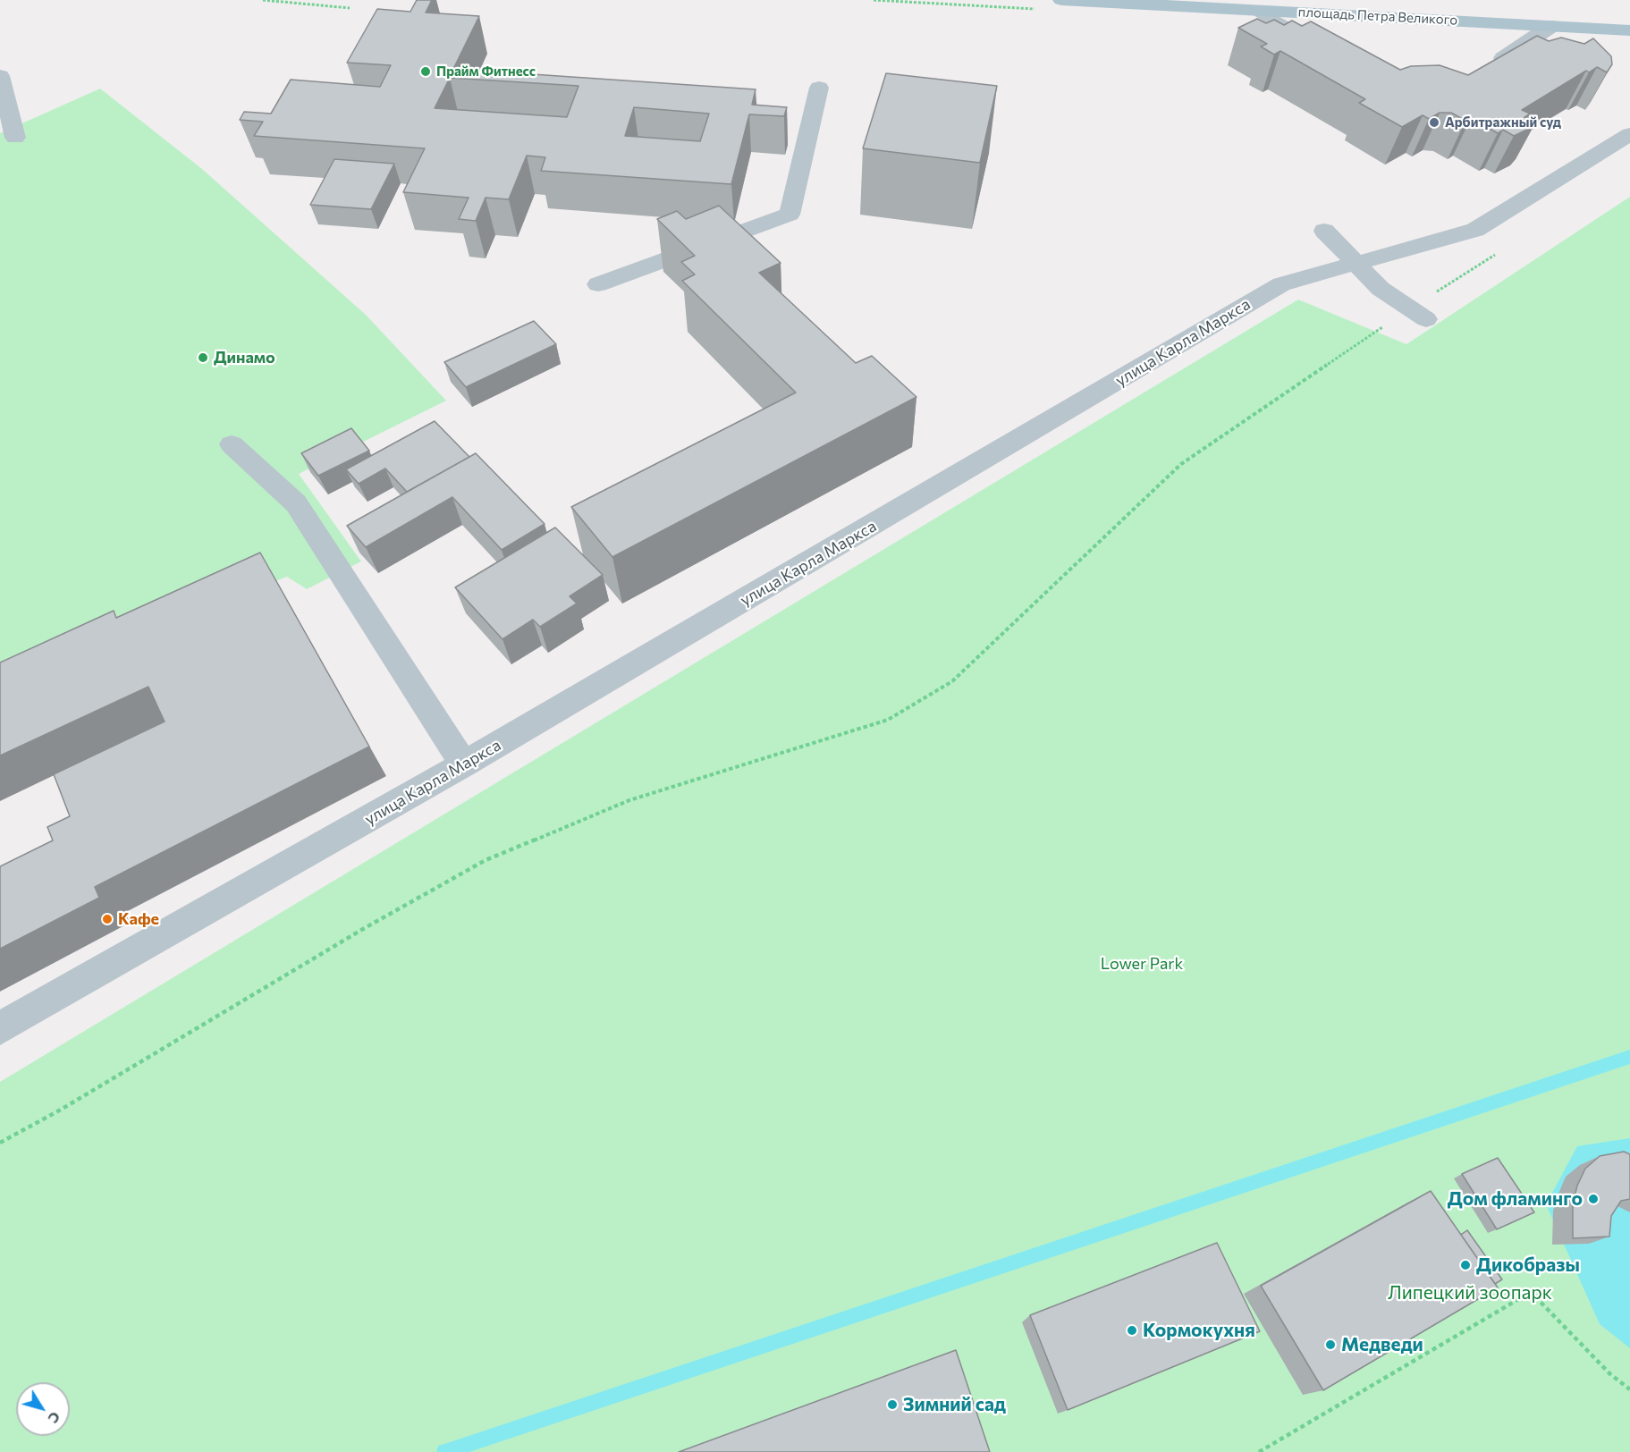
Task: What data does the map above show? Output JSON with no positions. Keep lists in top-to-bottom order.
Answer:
{
  "streets": {
    "main road": ["площадь Петра Великого"],
    "street": ["улица Карла Маркса"]
  },
  "parks": ["Lower Park", "Липецкий зоопарк"],
  "places": [
    "Прайм Фитнесс",
    "Арбитражный суд",
    "Динамо",
    "Кафе",
    "Дом фламинго",
    "Дикобразы",
    "Кормокухня",
    "Медведи",
    "Зимний сад"
  ],
  "north": "bottom right"
}
